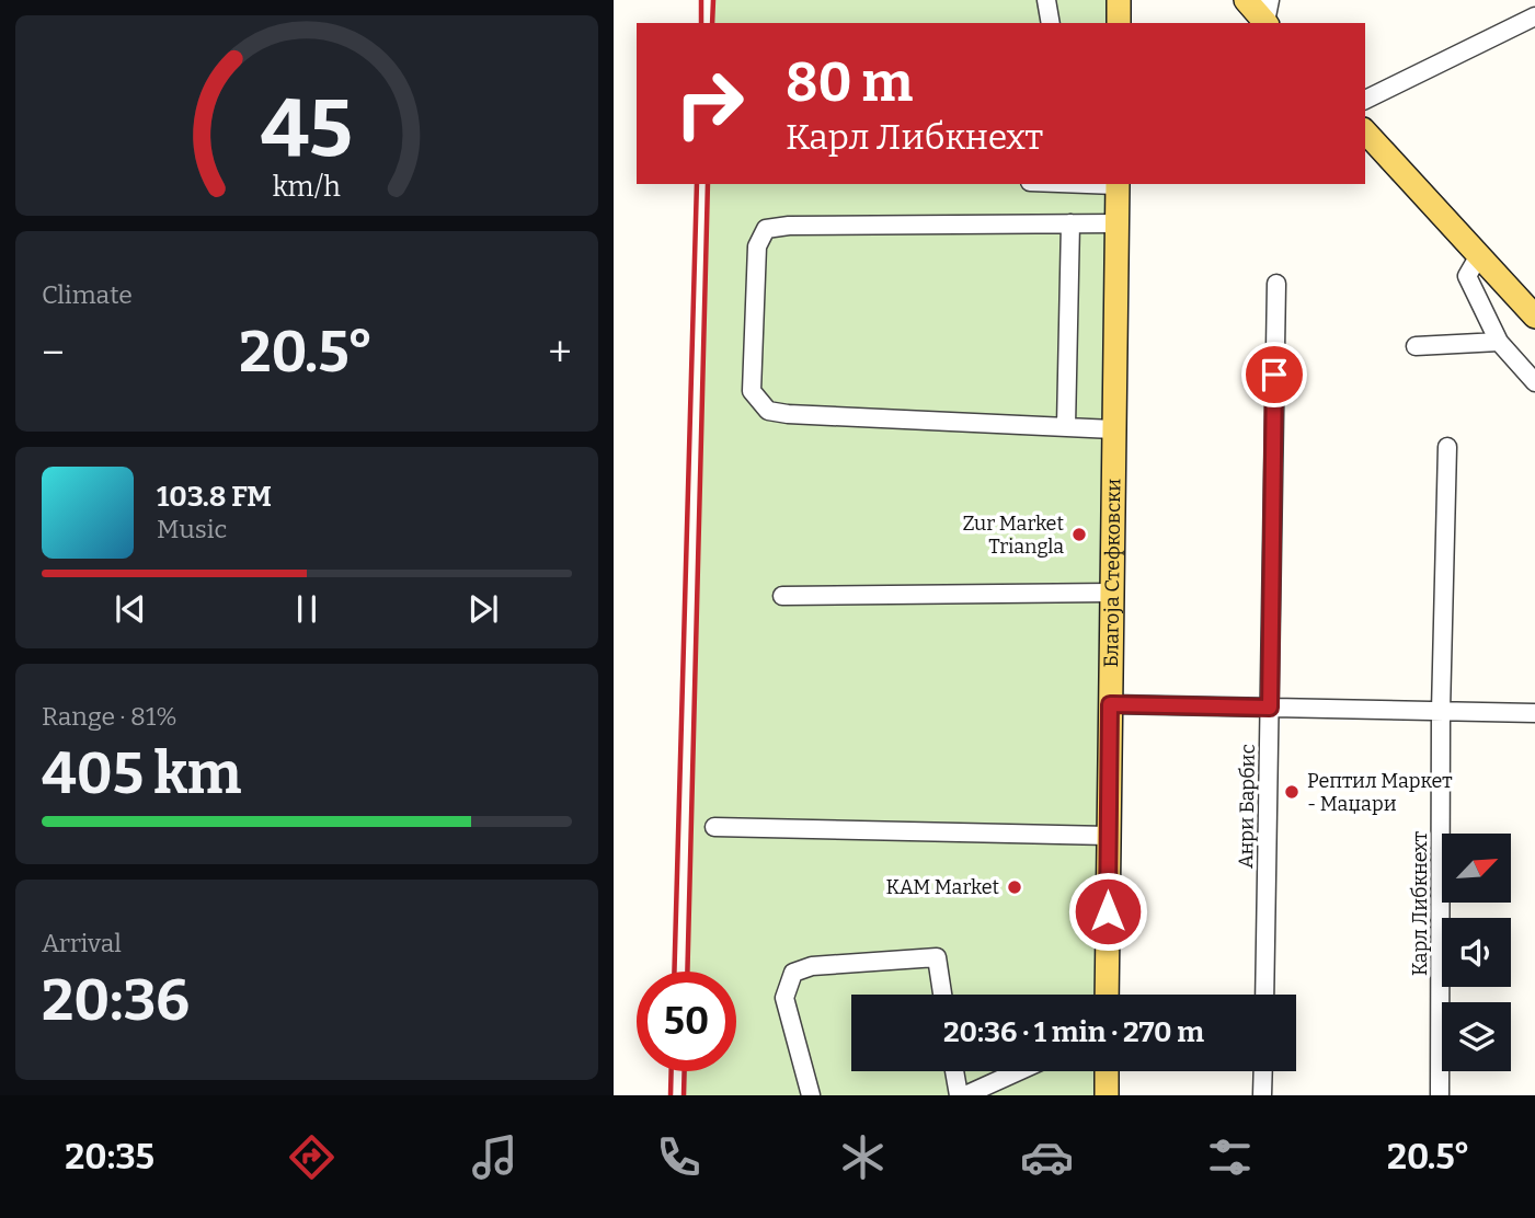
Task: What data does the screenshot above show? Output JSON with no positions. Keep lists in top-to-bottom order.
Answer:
{
  "streets": {
    "main road": ["Благоја Стефковски"],
    "street": ["Анри Барбис", "Карл Либкнехт"]
  },
  "places": ["Zur Market Triangla", "Рептил Маркет - Маџари", "KAM Market"],
  "north": "top right",
  "page": {
    "turn": ["80 m", "Карл Либкнехт"],
    "tile": [
      "Climate",
      ["Range · 81%", "405 km"],
      ["Arrival", "20:36"]
    ],
    "heat": ["−", "20.5°", "+"],
    "song": ["103.8 FM", "Music"],
    "limit": "50",
    "trip": "20:36 · 1 min · 270 m",
    "tabs": ["20:35", "20.5°"],
    "gauge": ["45", "km/h"]
  }
}
